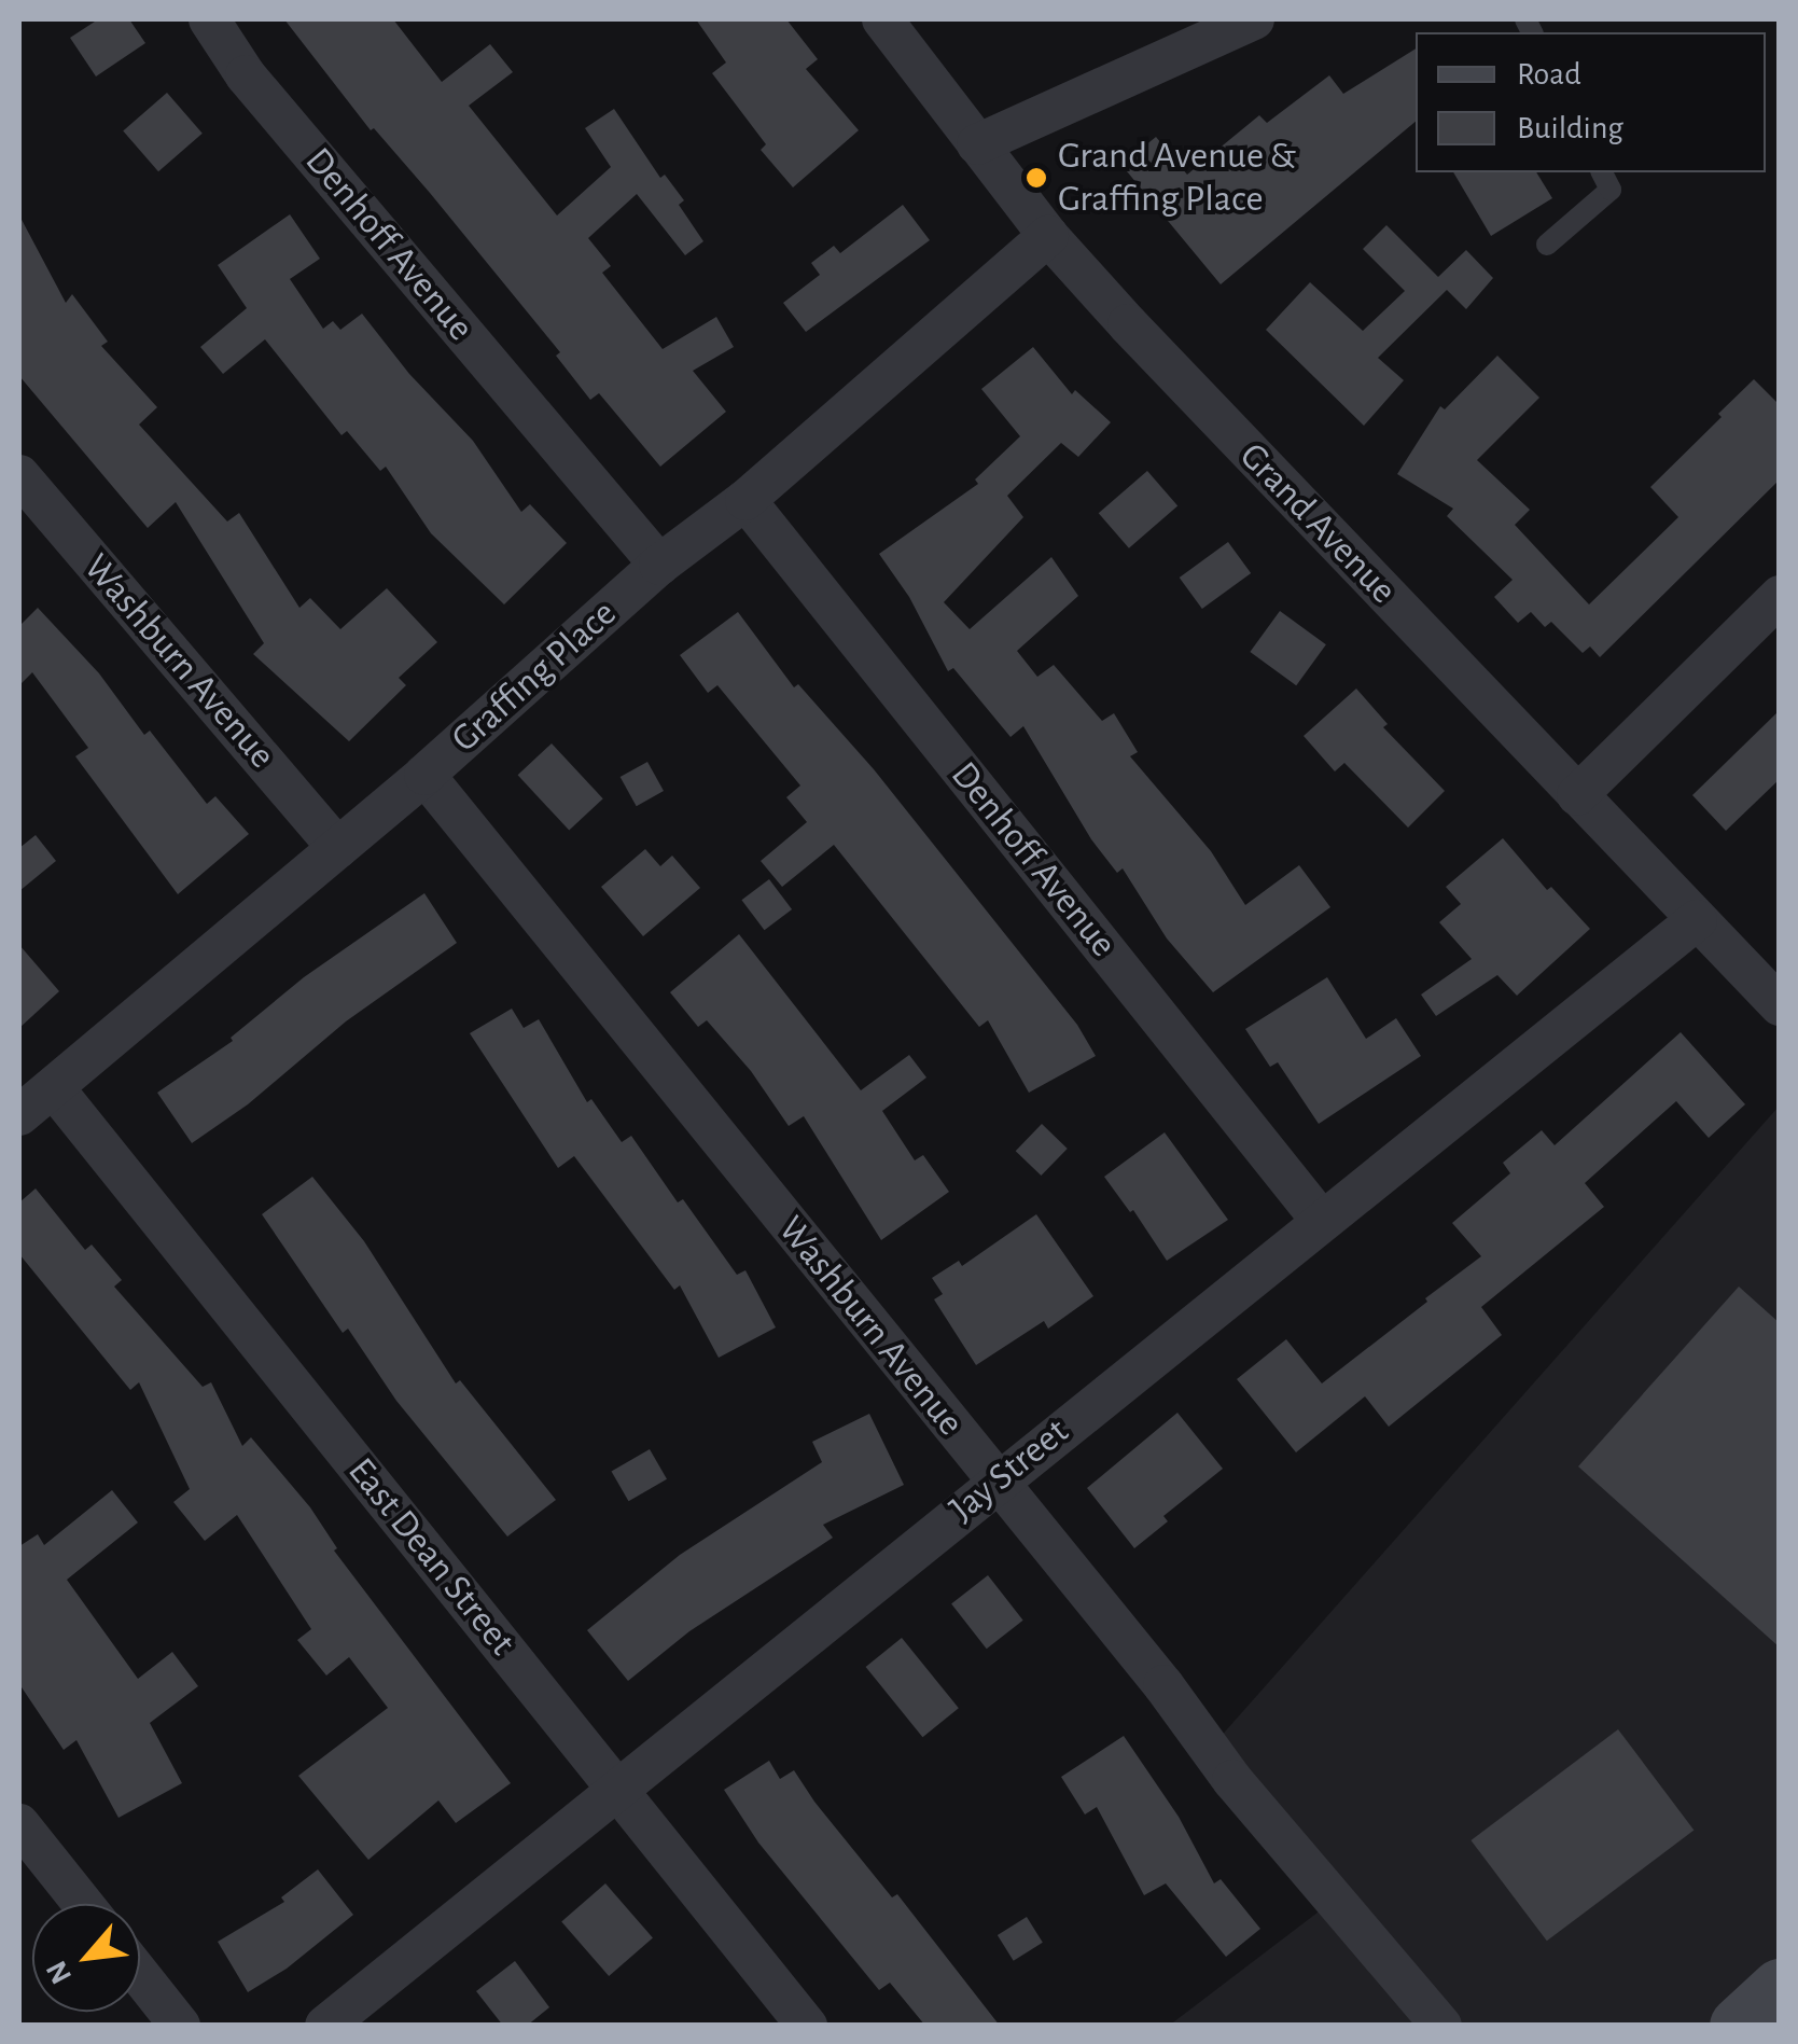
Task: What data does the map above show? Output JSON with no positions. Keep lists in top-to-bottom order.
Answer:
{
  "streets": {
    "street": [
      "Denhoff Avenue",
      "Grand Avenue",
      "Washburn Avenue",
      "Graffing Place",
      "Jay Street",
      "East Dean Street"
    ]
  },
  "crossings": [
    ["Denhoff Avenue", "Graffing Place"],
    ["Denhoff Avenue", "Jay Street"],
    ["Grand Avenue", "Graffing Place"],
    ["Grand Avenue", "Jay Street"],
    ["Washburn Avenue", "Graffing Place"],
    ["Washburn Avenue", "Jay Street"],
    ["Graffing Place", "East Dean Street"],
    ["Jay Street", "East Dean Street"]
  ],
  "places": ["Grand Avenue & Graffing Place"],
  "legend": ["Road", "Building"],
  "north": "bottom left"
}
